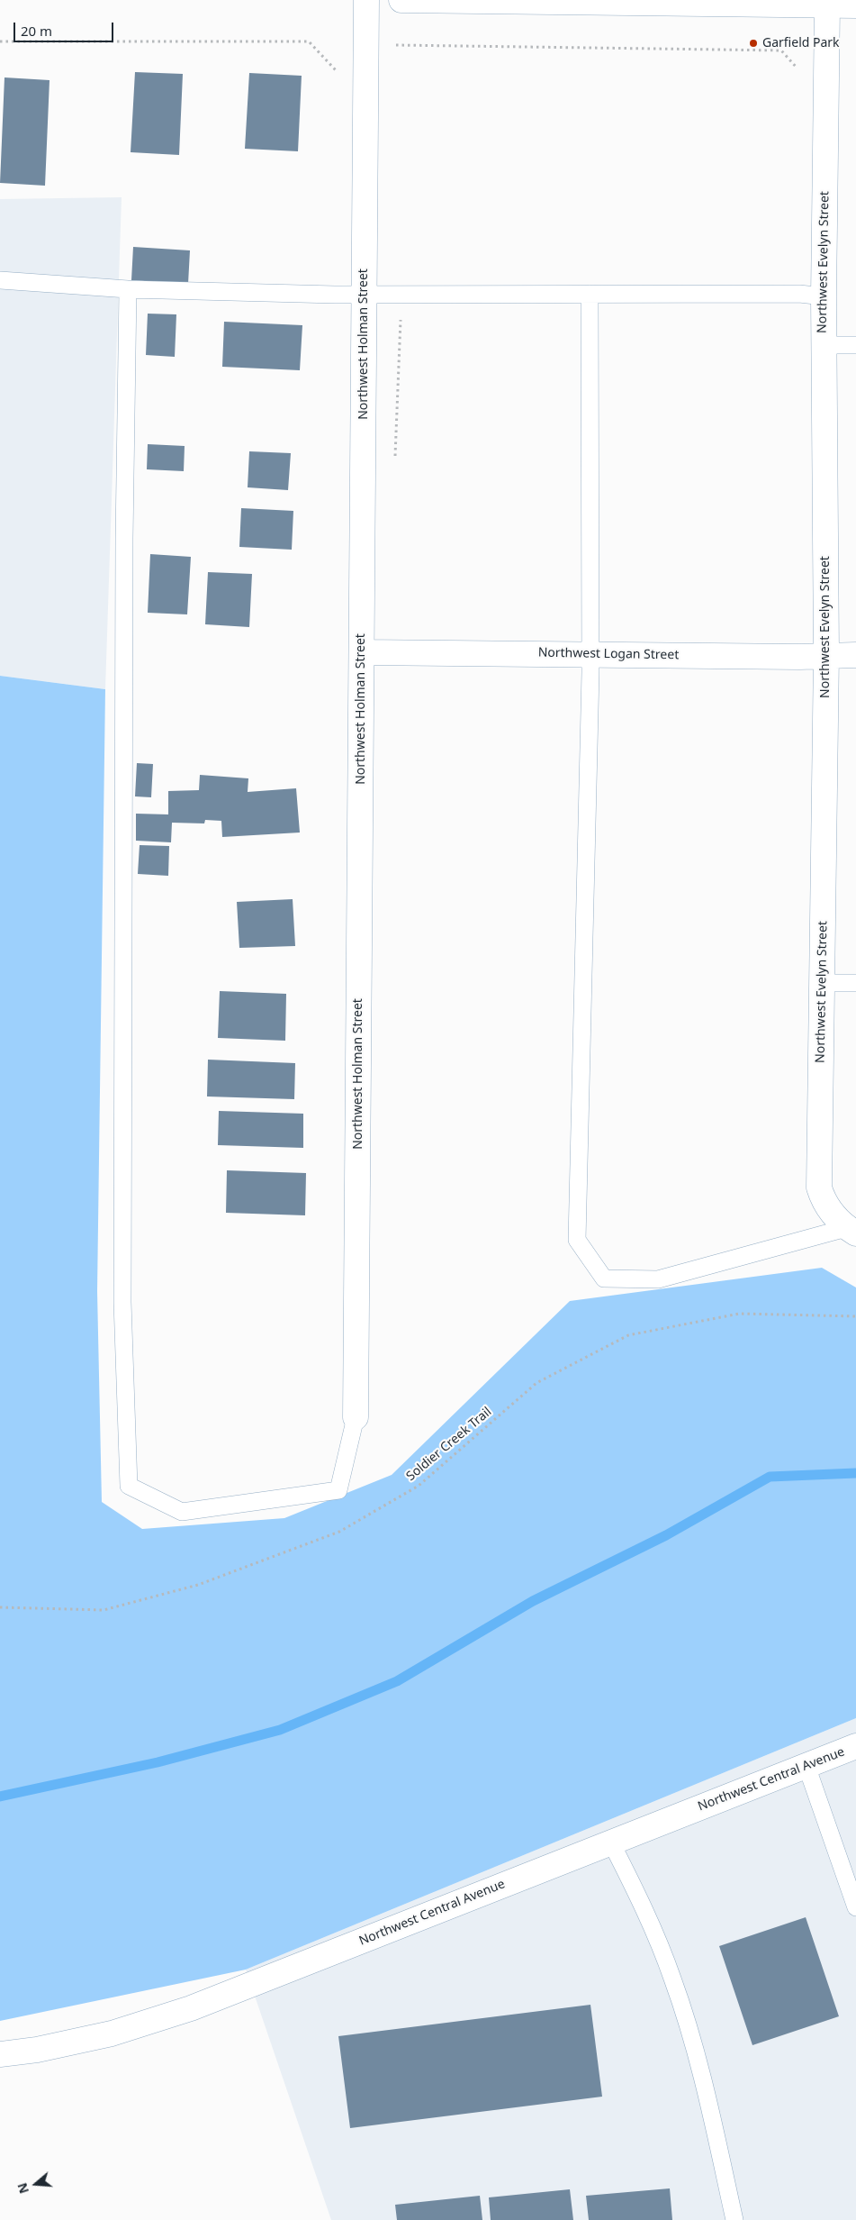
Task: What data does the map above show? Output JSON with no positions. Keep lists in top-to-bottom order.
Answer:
{
  "streets": {
    "street": [
      "Northwest Evelyn Street",
      "Northwest Holman Street",
      "Northwest Logan Street",
      "Northwest Central Avenue"
    ],
    "path": ["Soldier Creek Trail"]
  },
  "crossings": [
    ["Northwest Evelyn Street", "Northwest Logan Street"],
    ["Northwest Holman Street", "Northwest Logan Street"]
  ],
  "places": ["Garfield Park"],
  "scale_bar": "20 m",
  "north": "left"
}
